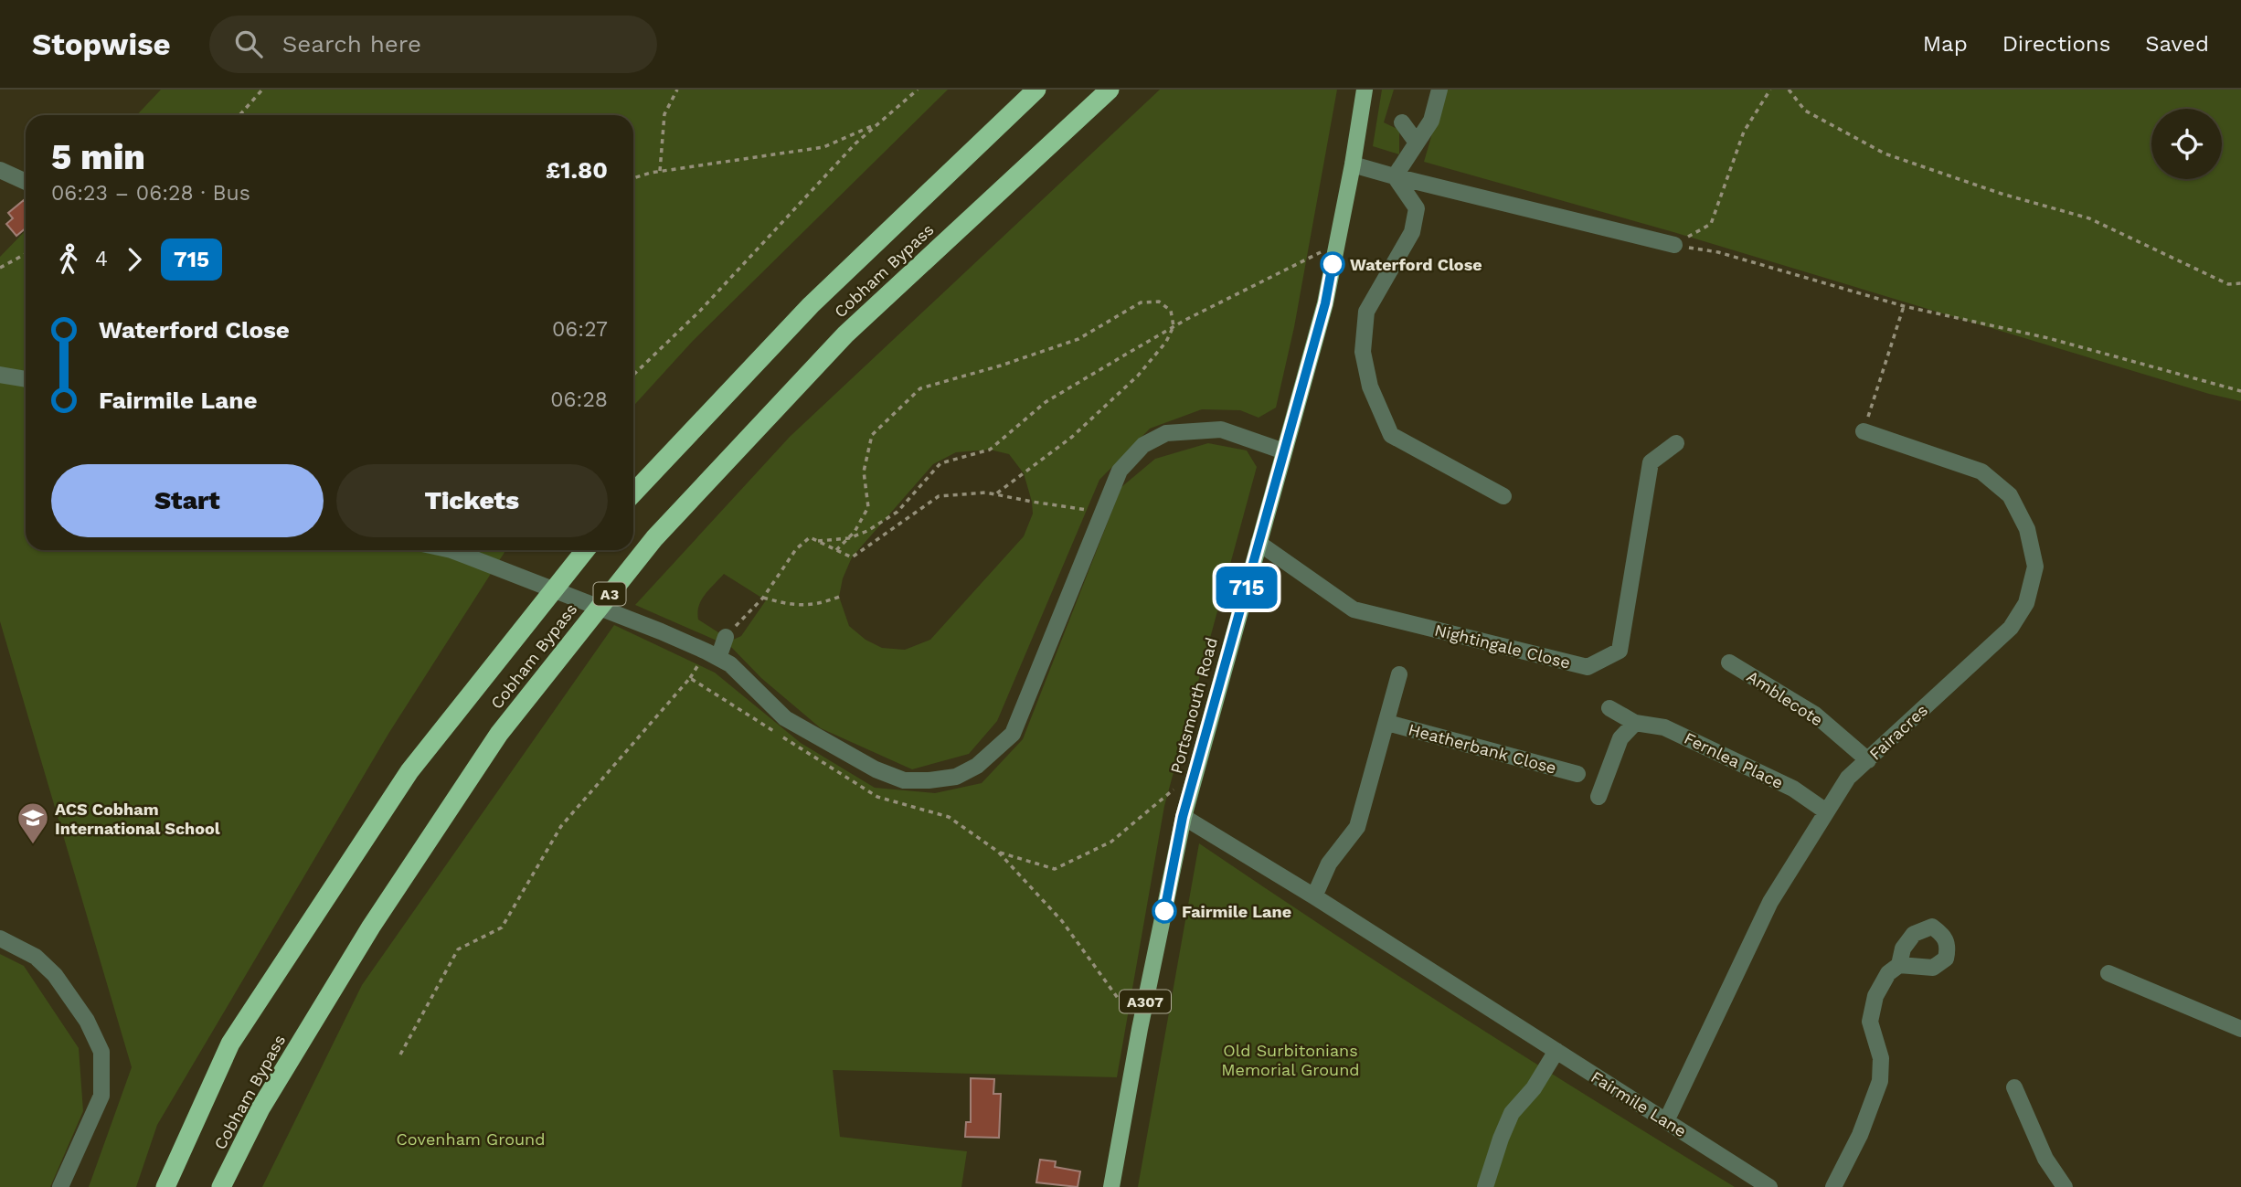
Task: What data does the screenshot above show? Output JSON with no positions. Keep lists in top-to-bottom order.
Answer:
{
  "streets": {
    "highway": ["Cobham Bypass", "A3"],
    "main road": ["Portsmouth Road", "A307"],
    "street": [
      "Nightingale Close",
      "Amblecote",
      "Fairacres",
      "Heatherbank Close",
      "Fernlea Place",
      "Fairmile Lane"
    ]
  },
  "crossings": [
    ["Nightingale Close", "Portsmouth Road"],
    ["Amblecote", "Fairacres"],
    ["Portsmouth Road", "Fairmile Lane"],
    ["Fairacres", "Fernlea Place"],
    ["Fairacres", "Fairmile Lane"]
  ],
  "parks": ["Old Surbitonians Memorial Ground", "Covenham Ground"],
  "places": {
    "other": ["Waterford Close", "Fairmile Lane"],
    "school or university": ["ACS Cobham International School"]
  },
  "lines": ["bus line 715"],
  "page": {
    "header": "Stopwise",
    "search": "Search here",
    "nav": ["Map", "Directions", "Saved"],
    "on_map": "715",
    "heading": ["5 min", "06:23 – 06:28 · Bus", "£1.80"],
    "legs": ["4", "715"],
    "list": [
      {
        "name": "Waterford Close",
        "value": "06:27"
      },
      {
        "name": "Fairmile Lane",
        "value": "06:28"
      }
    ],
    "buttons": ["Start", "Tickets"]
  }
}
